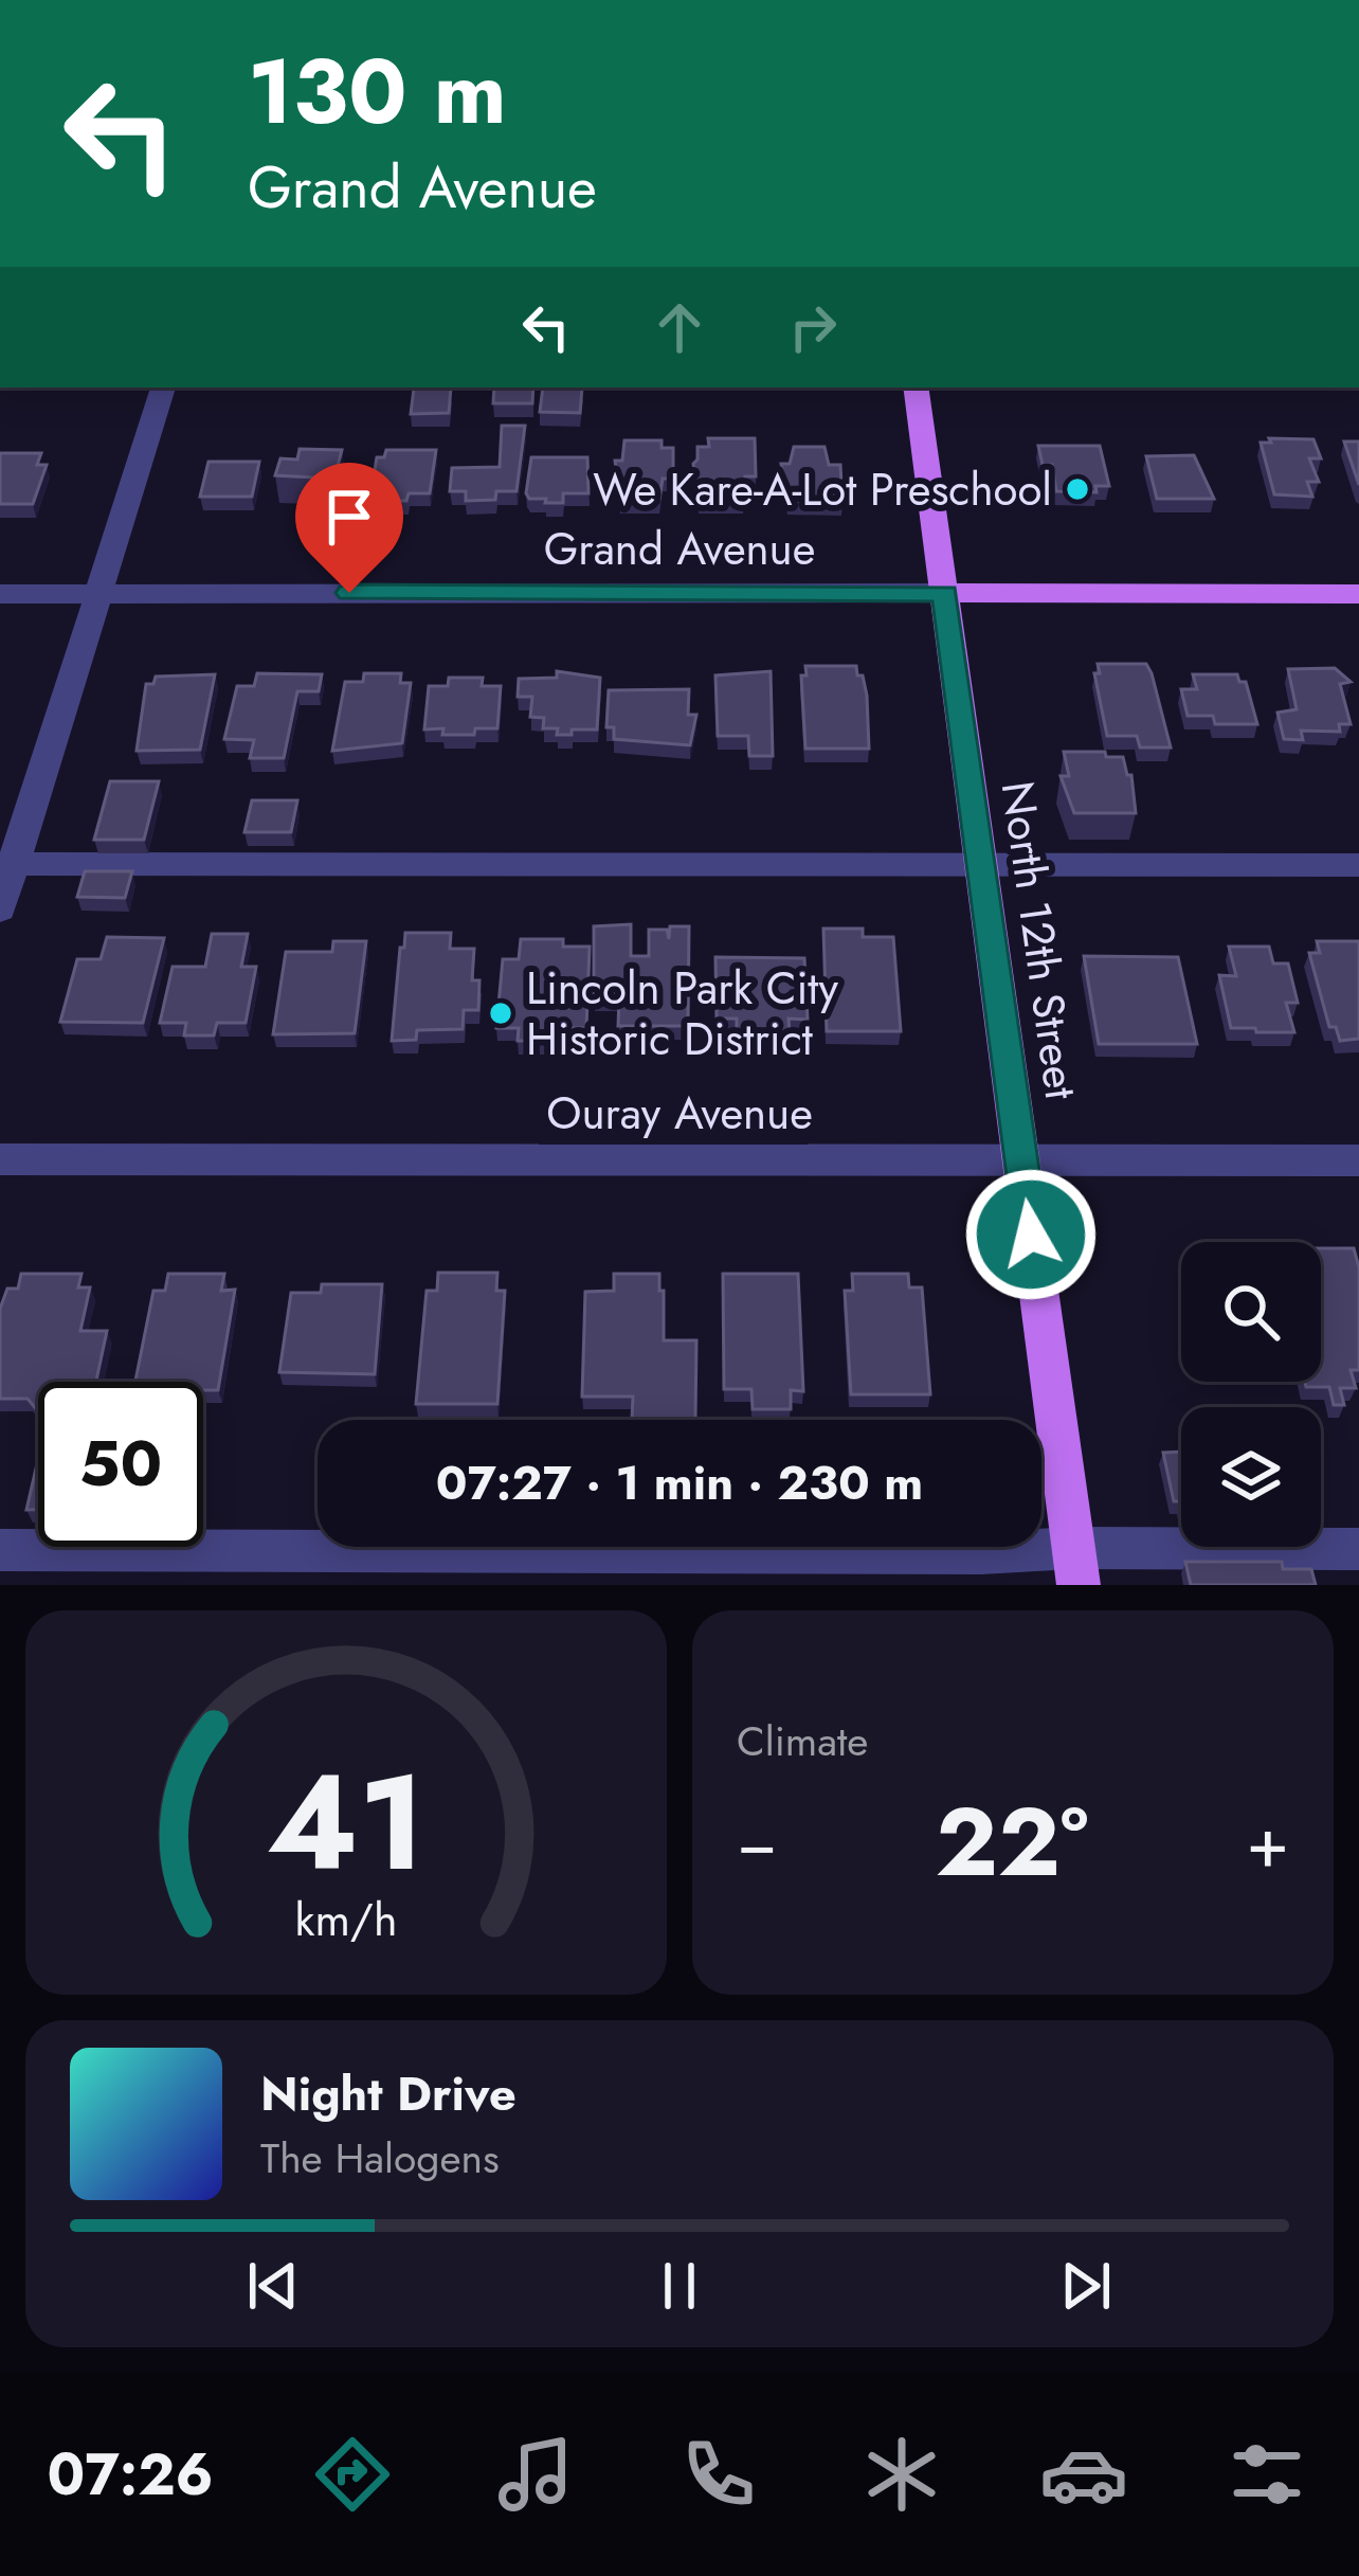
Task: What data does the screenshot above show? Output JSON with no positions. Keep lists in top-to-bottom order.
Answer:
{
  "streets": {
    "main road": ["Grand Avenue", "North 12th Street"],
    "street": ["Ouray Avenue"]
  },
  "crossings": [
    ["Grand Avenue", "North 12th Street"],
    ["North 12th Street", "Ouray Avenue"]
  ],
  "places": ["We Kare-A-Lot Preschool", "Lincoln Park City Historic District"],
  "page": {
    "turn": ["130 m", "Grand Avenue"],
    "limit": "50",
    "trip": "07:27 · 1 min · 230 m",
    "tile": "Climate",
    "heat": ["−", "22°", "+"],
    "song": ["Night Drive", "The Halogens"],
    "tabs": "07:26",
    "gauge": ["41", "km/h"]
  }
}
